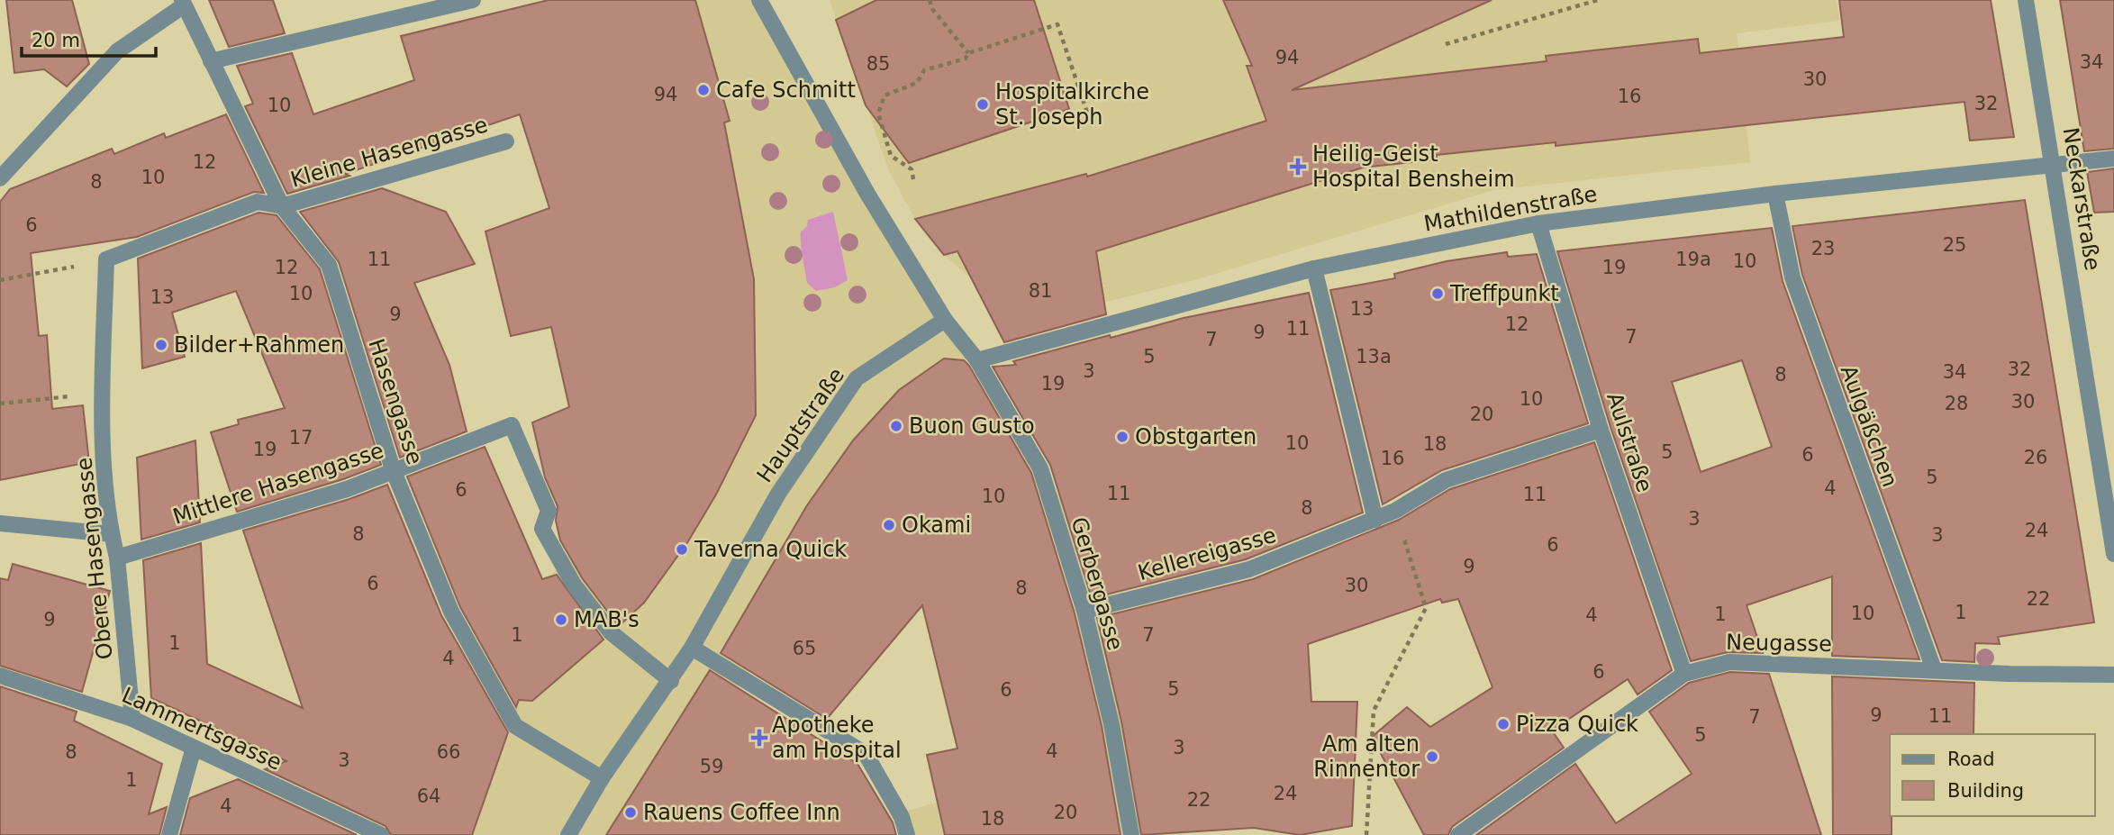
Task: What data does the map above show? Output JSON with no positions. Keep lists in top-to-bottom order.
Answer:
{
  "streets": {
    "street": [
      "Kleine Hasengasse",
      "Neckarstraße",
      "Mathildenstraße",
      "Hasengasse",
      "Hauptstraße",
      "Aulgäßchen",
      "Aulstraße",
      "Mittlere Hasengasse",
      "Kellereigasse",
      "Obere Hasengasse",
      "Gerbergasse",
      "Neugasse",
      "Lammertsgasse"
    ]
  },
  "crossings": [
    ["Kleine Hasengasse", "Hasengasse"],
    ["Kleine Hasengasse", "Obere Hasengasse"],
    ["Neckarstraße", "Mathildenstraße"],
    ["Mathildenstraße", "Aulgäßchen"],
    ["Mathildenstraße", "Aulstraße"],
    ["Mathildenstraße", "Gerbergasse"],
    ["Hasengasse", "Hauptstraße"],
    ["Hasengasse", "Mittlere Hasengasse"],
    ["Hauptstraße", "Mittlere Hasengasse"],
    ["Aulgäßchen", "Neugasse"],
    ["Aulstraße", "Kellereigasse"],
    ["Aulstraße", "Neugasse"],
    ["Mittlere Hasengasse", "Obere Hasengasse"],
    ["Kellereigasse", "Gerbergasse"],
    ["Obere Hasengasse", "Lammertsgasse"]
  ],
  "places": {
    "other": [
      "Cafe Schmitt",
      "Hospitalkirche St. Joseph",
      "Treffpunkt",
      "Bilder+Rahmen",
      "Buon Gusto",
      "Obstgarten",
      "Okami",
      "Taverna Quick",
      "MAB's",
      "Pizza Quick",
      "Am alten Rinnentor",
      "Rauens Coffee Inn"
    ],
    "health": ["Heilig-Geist Hospital Bensheim", "Apotheke am Hospital"]
  },
  "house_numbers": [
    "94",
    "34",
    "85",
    "30",
    "94",
    "16",
    "32",
    "10",
    "12",
    "10",
    "8",
    "6",
    "25",
    "23",
    "11",
    "19a",
    "10",
    "12",
    "19",
    "81",
    "10",
    "13",
    "13",
    "9",
    "12",
    "11",
    "9",
    "7",
    "7",
    "5",
    "13a",
    "32",
    "3",
    "34",
    "8",
    "19",
    "10",
    "30",
    "28",
    "20",
    "17",
    "10",
    "18",
    "19",
    "5",
    "6",
    "26",
    "16",
    "5",
    "4",
    "6",
    "11",
    "11",
    "10",
    "8",
    "3",
    "24",
    "8",
    "3",
    "6",
    "9",
    "6",
    "30",
    "8",
    "22",
    "1",
    "10",
    "1",
    "4",
    "9",
    "1",
    "7",
    "1",
    "65",
    "4",
    "6",
    "5",
    "6",
    "9",
    "11",
    "7",
    "5",
    "3",
    "4",
    "8",
    "66",
    "3",
    "59",
    "1",
    "24",
    "64",
    "22",
    "4",
    "20",
    "18"
  ],
  "legend": ["Road", "Building"],
  "scale_bar": "20 m"
}
